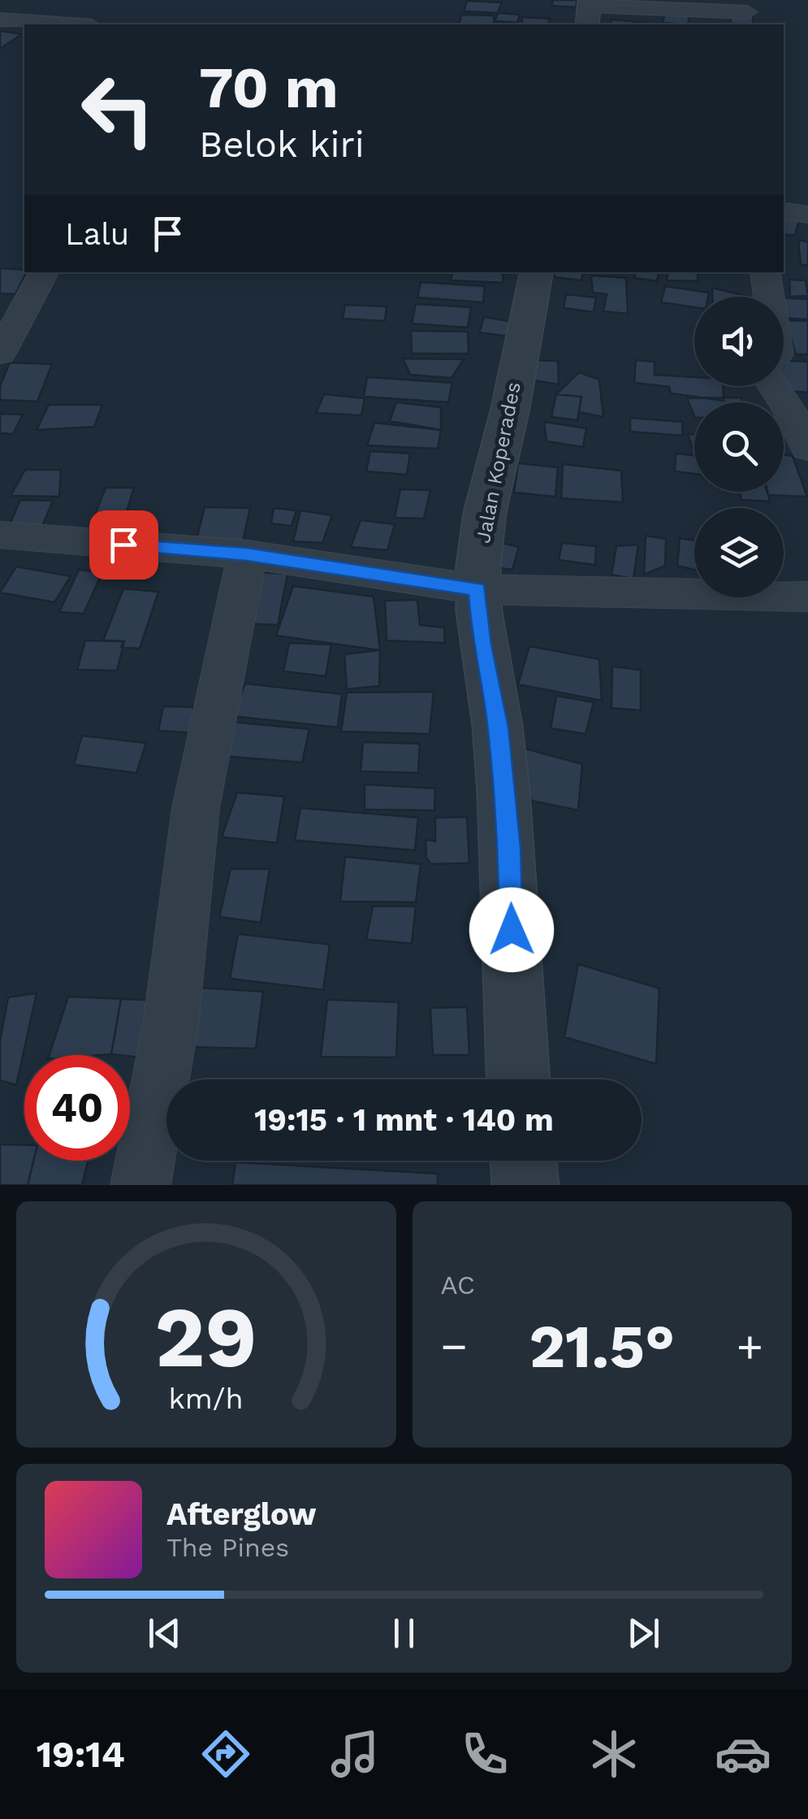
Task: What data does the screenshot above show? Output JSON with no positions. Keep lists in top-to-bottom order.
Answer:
{
  "streets": {
    "street": ["Jalan Koperades"]
  },
  "page": {
    "turn": ["70 m", "Belok kiri"],
    "then": "Lalu",
    "limit": "40",
    "trip": "19:15 · 1 mnt · 140 m",
    "tile": "AC",
    "heat": ["−", "21.5°", "+"],
    "song": ["Afterglow", "The Pines"],
    "tabs": "19:14",
    "gauge": ["29", "km/h"]
  }
}
